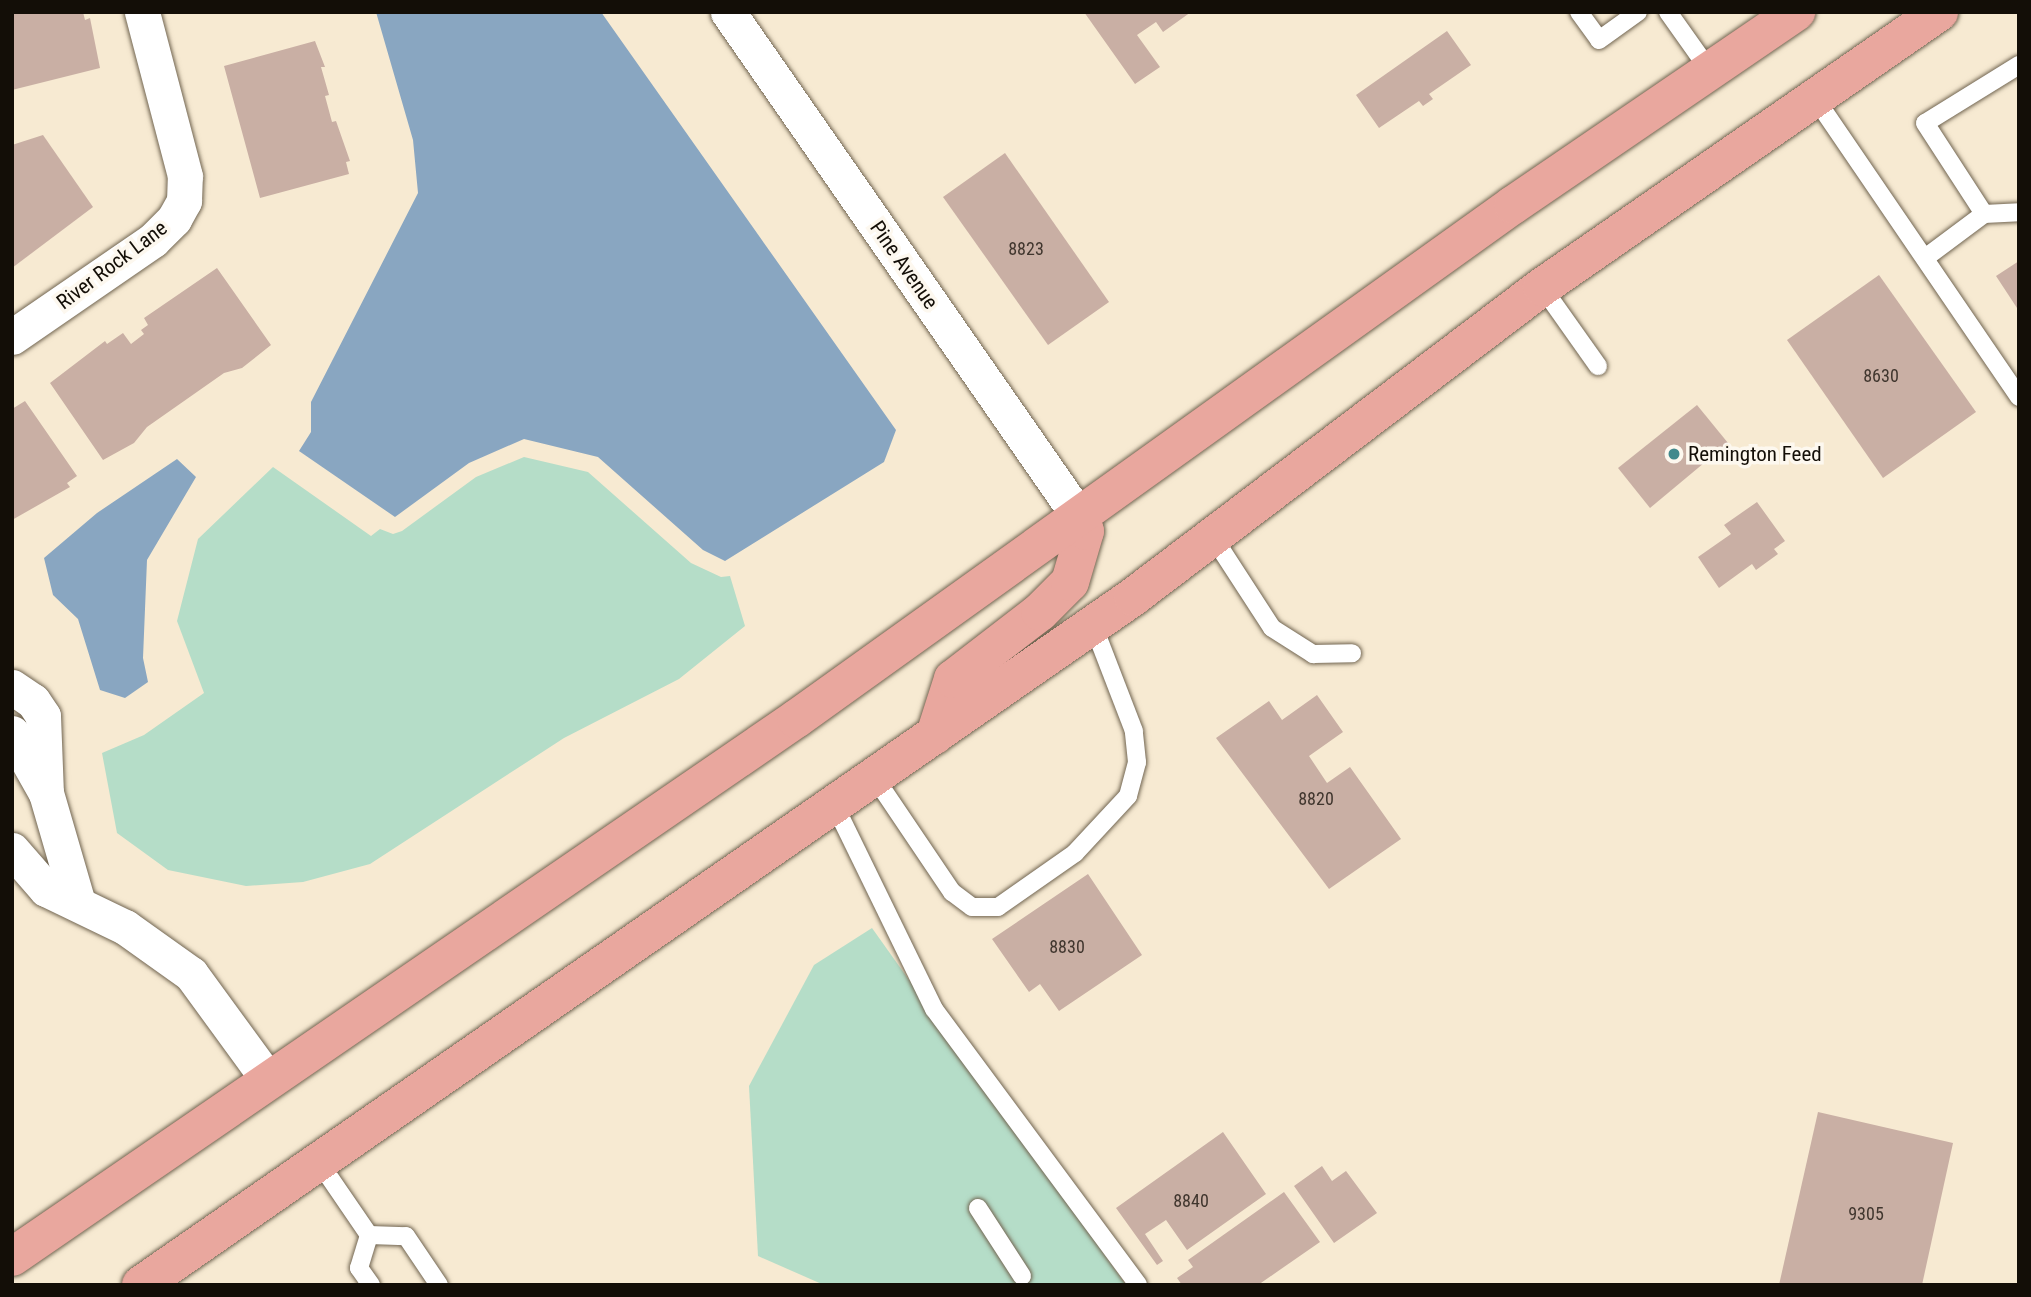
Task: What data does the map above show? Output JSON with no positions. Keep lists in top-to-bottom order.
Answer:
{
  "streets": {
    "street": ["River Rock Lane", "Pine Avenue"]
  },
  "places": ["Remington Feed"],
  "house_numbers": [
    "8823",
    "8630",
    "8820",
    "8830",
    "8840",
    "9305"
  ]
}
